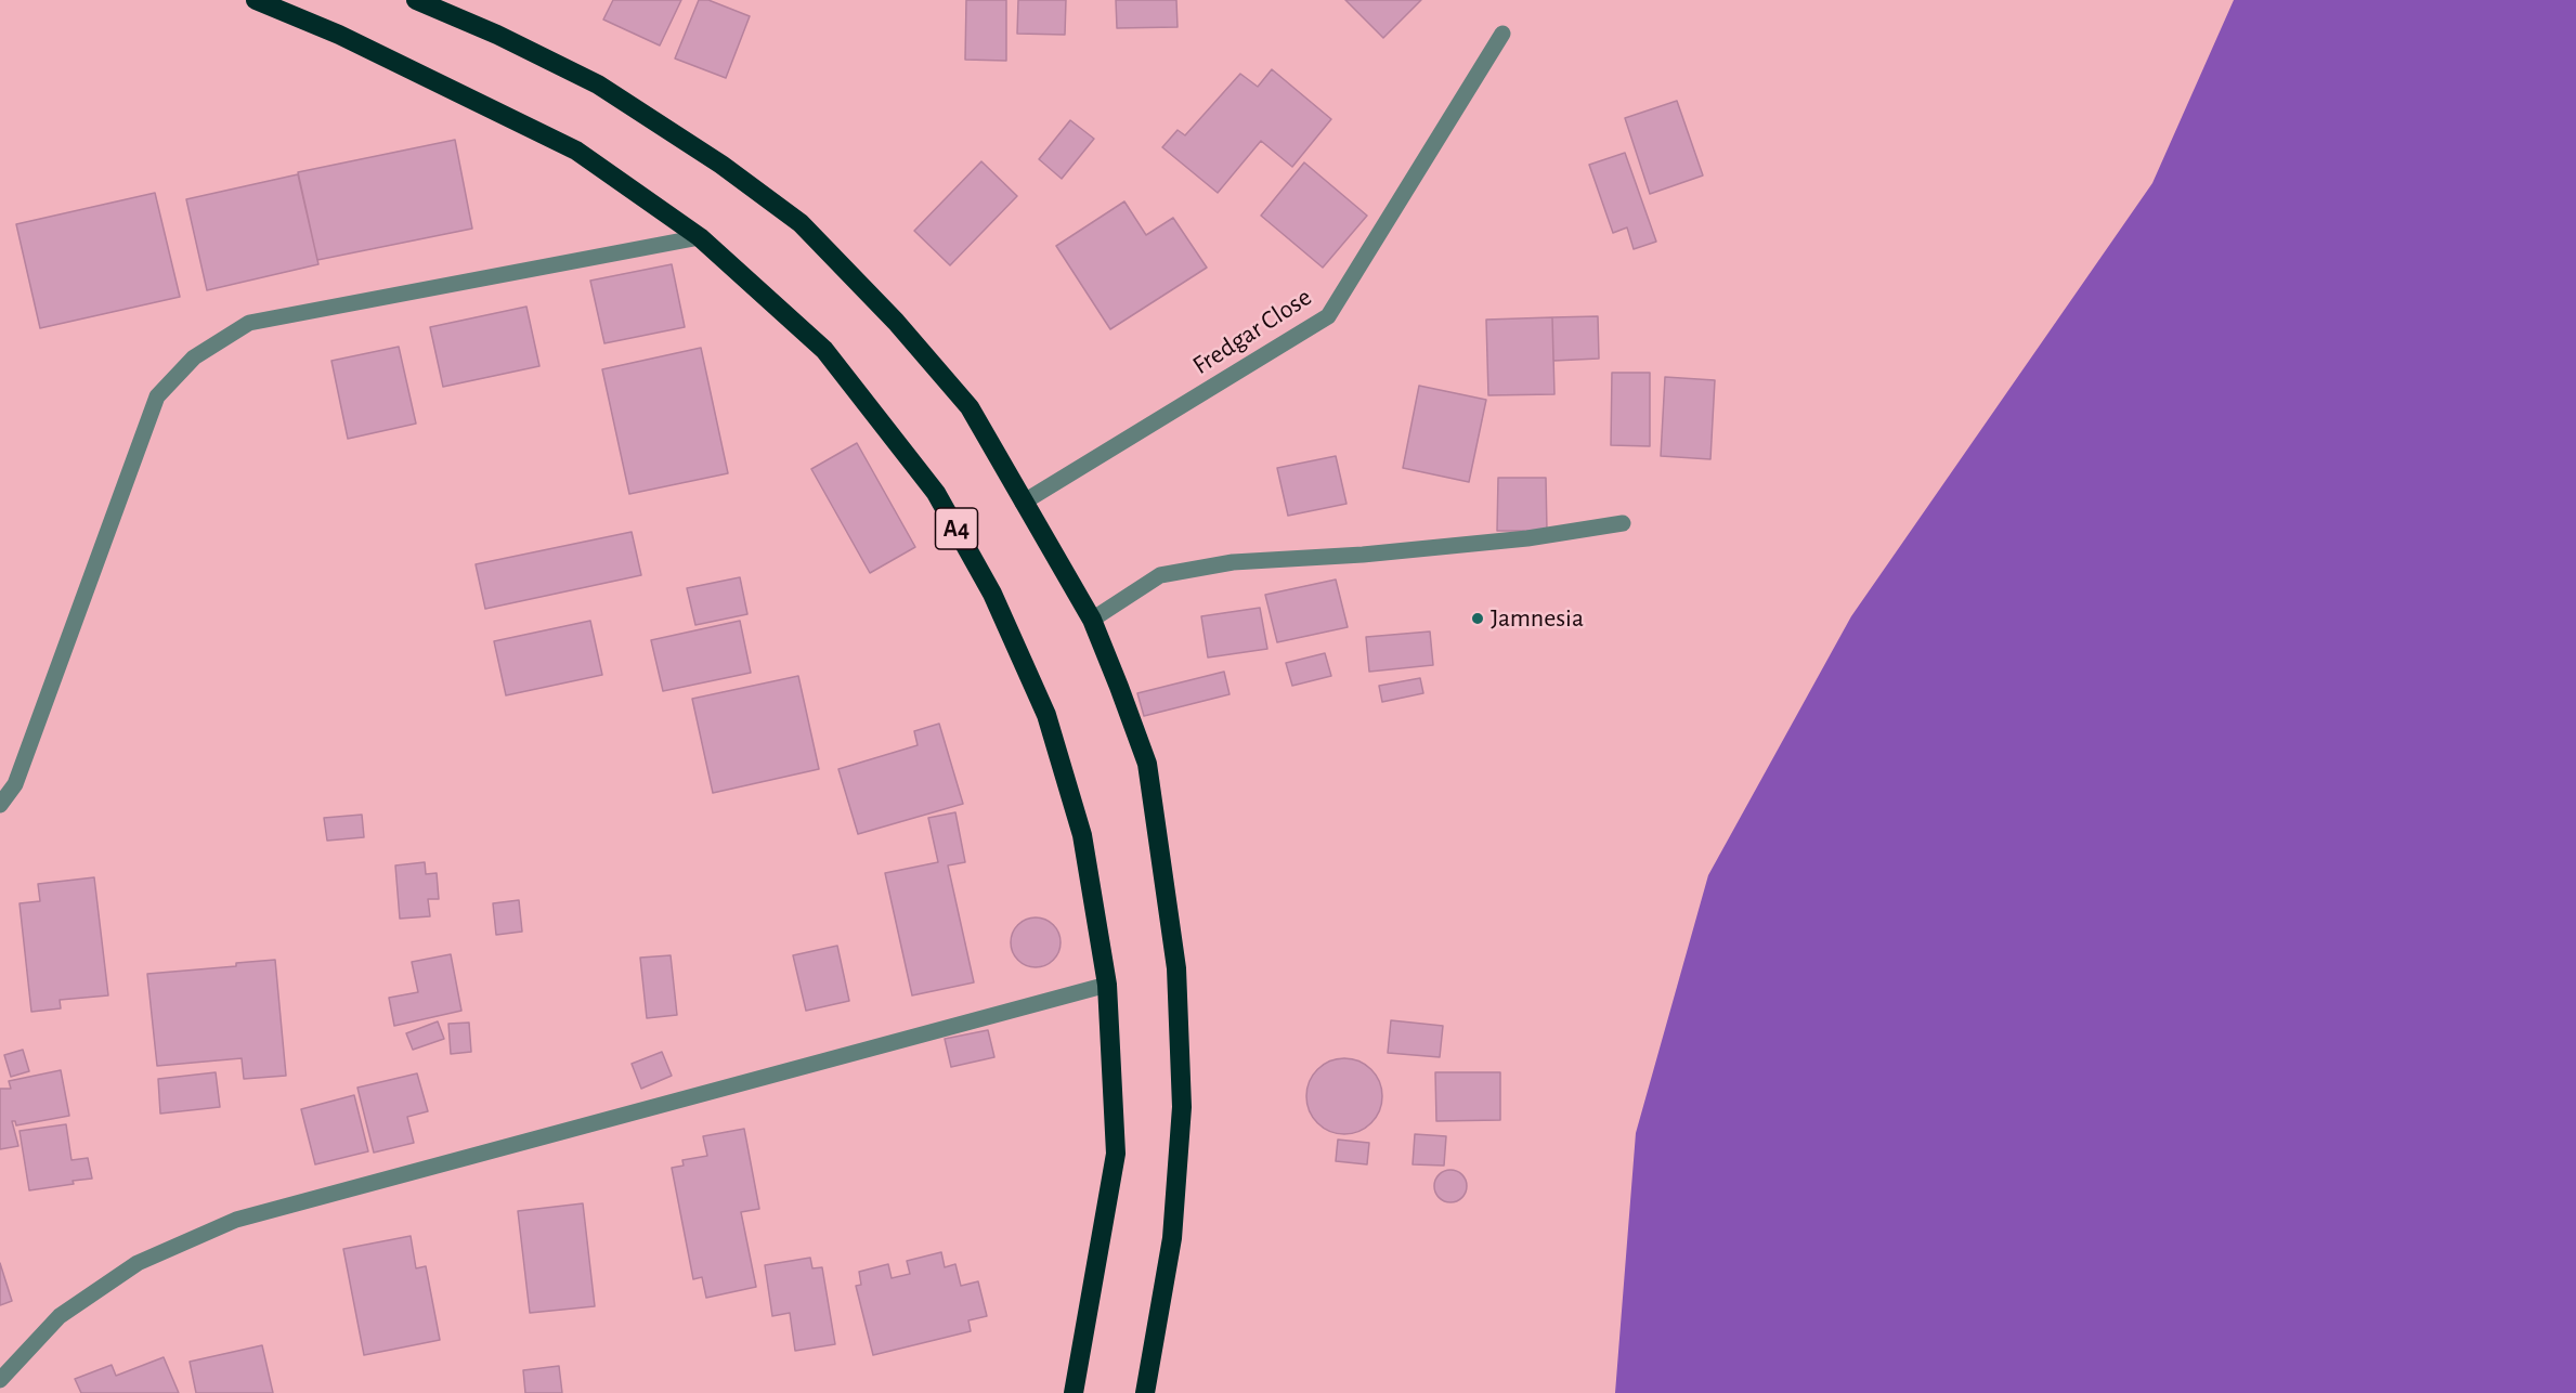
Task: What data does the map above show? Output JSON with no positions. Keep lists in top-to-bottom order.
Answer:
{
  "streets": {
    "highway": ["A4"],
    "street": ["Fredgar Close"]
  },
  "places": ["Jamnesia"]
}
